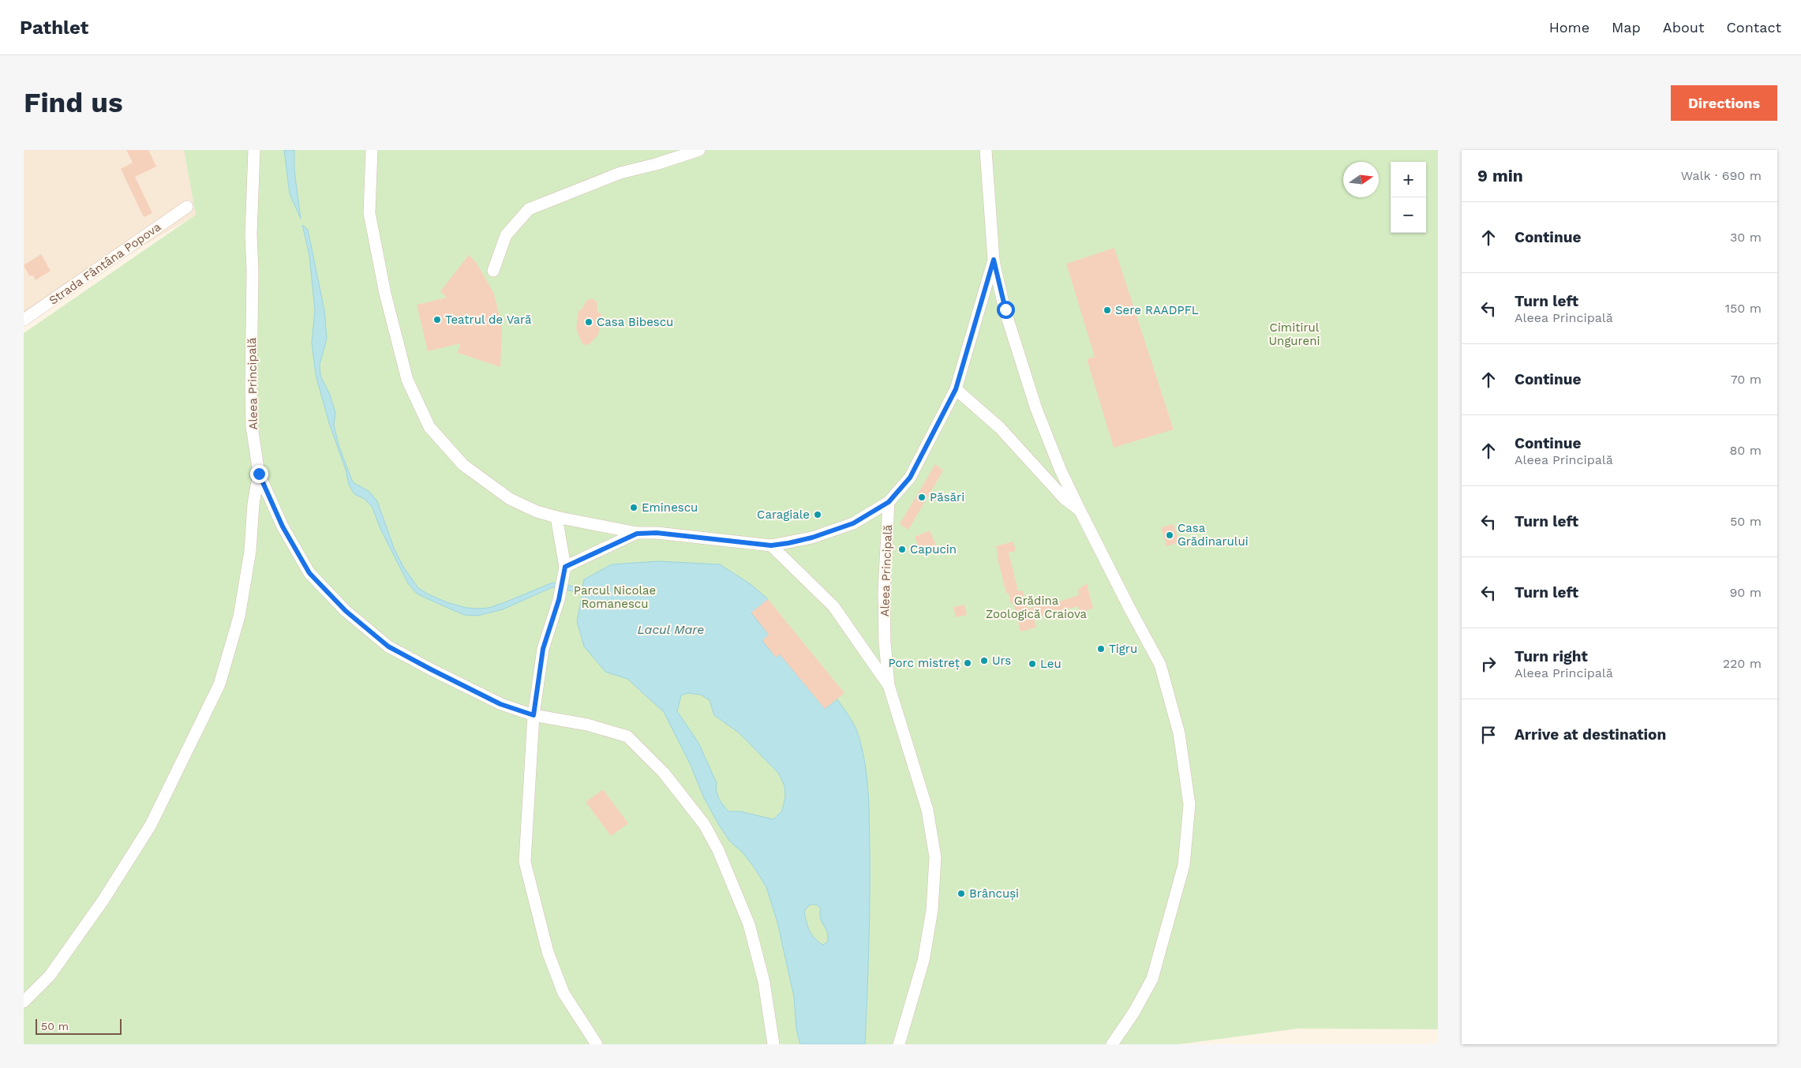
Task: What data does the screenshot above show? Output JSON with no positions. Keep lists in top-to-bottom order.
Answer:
{
  "streets": {
    "street": ["Strada Fântâna Popova", "Aleea Principală"]
  },
  "water": ["Lacul Mare"],
  "parks": ["Cimitirul Ungureni", "Parcul Nicolae Romanescu", "Grădina Zoologică Craiova"],
  "places": [
    "Sere RAADPFL",
    "Teatrul de Vară",
    "Casa Bibescu",
    "Păsări",
    "Eminescu",
    "Caragiale",
    "Casa Grădinarului",
    "Capucin",
    "Tigru",
    "Urs",
    "Porc mistreț",
    "Leu",
    "Brâncuși"
  ],
  "scale_bar": "50 m",
  "north": "right",
  "page": {
    "header": "Pathlet",
    "nav": [
      "Home",
      "Map",
      "About",
      "Contact"
    ],
    "buttons": "Directions",
    "title": "Find us",
    "heading": ["9 min", "Walk · 690 m"],
    "map_buttons": ["+", "−"],
    "list": [
      ["Continue", "30 m"],
      ["Turn left", "Aleea Principală", "150 m"],
      ["Continue", "70 m"],
      ["Continue", "Aleea Principală", "80 m"],
      ["Turn left", "50 m"],
      ["Turn left", "90 m"],
      ["Turn right", "Aleea Principală", "220 m"],
      "Arrive at destination"
    ],
    "scale": "50 m"
  }
}
